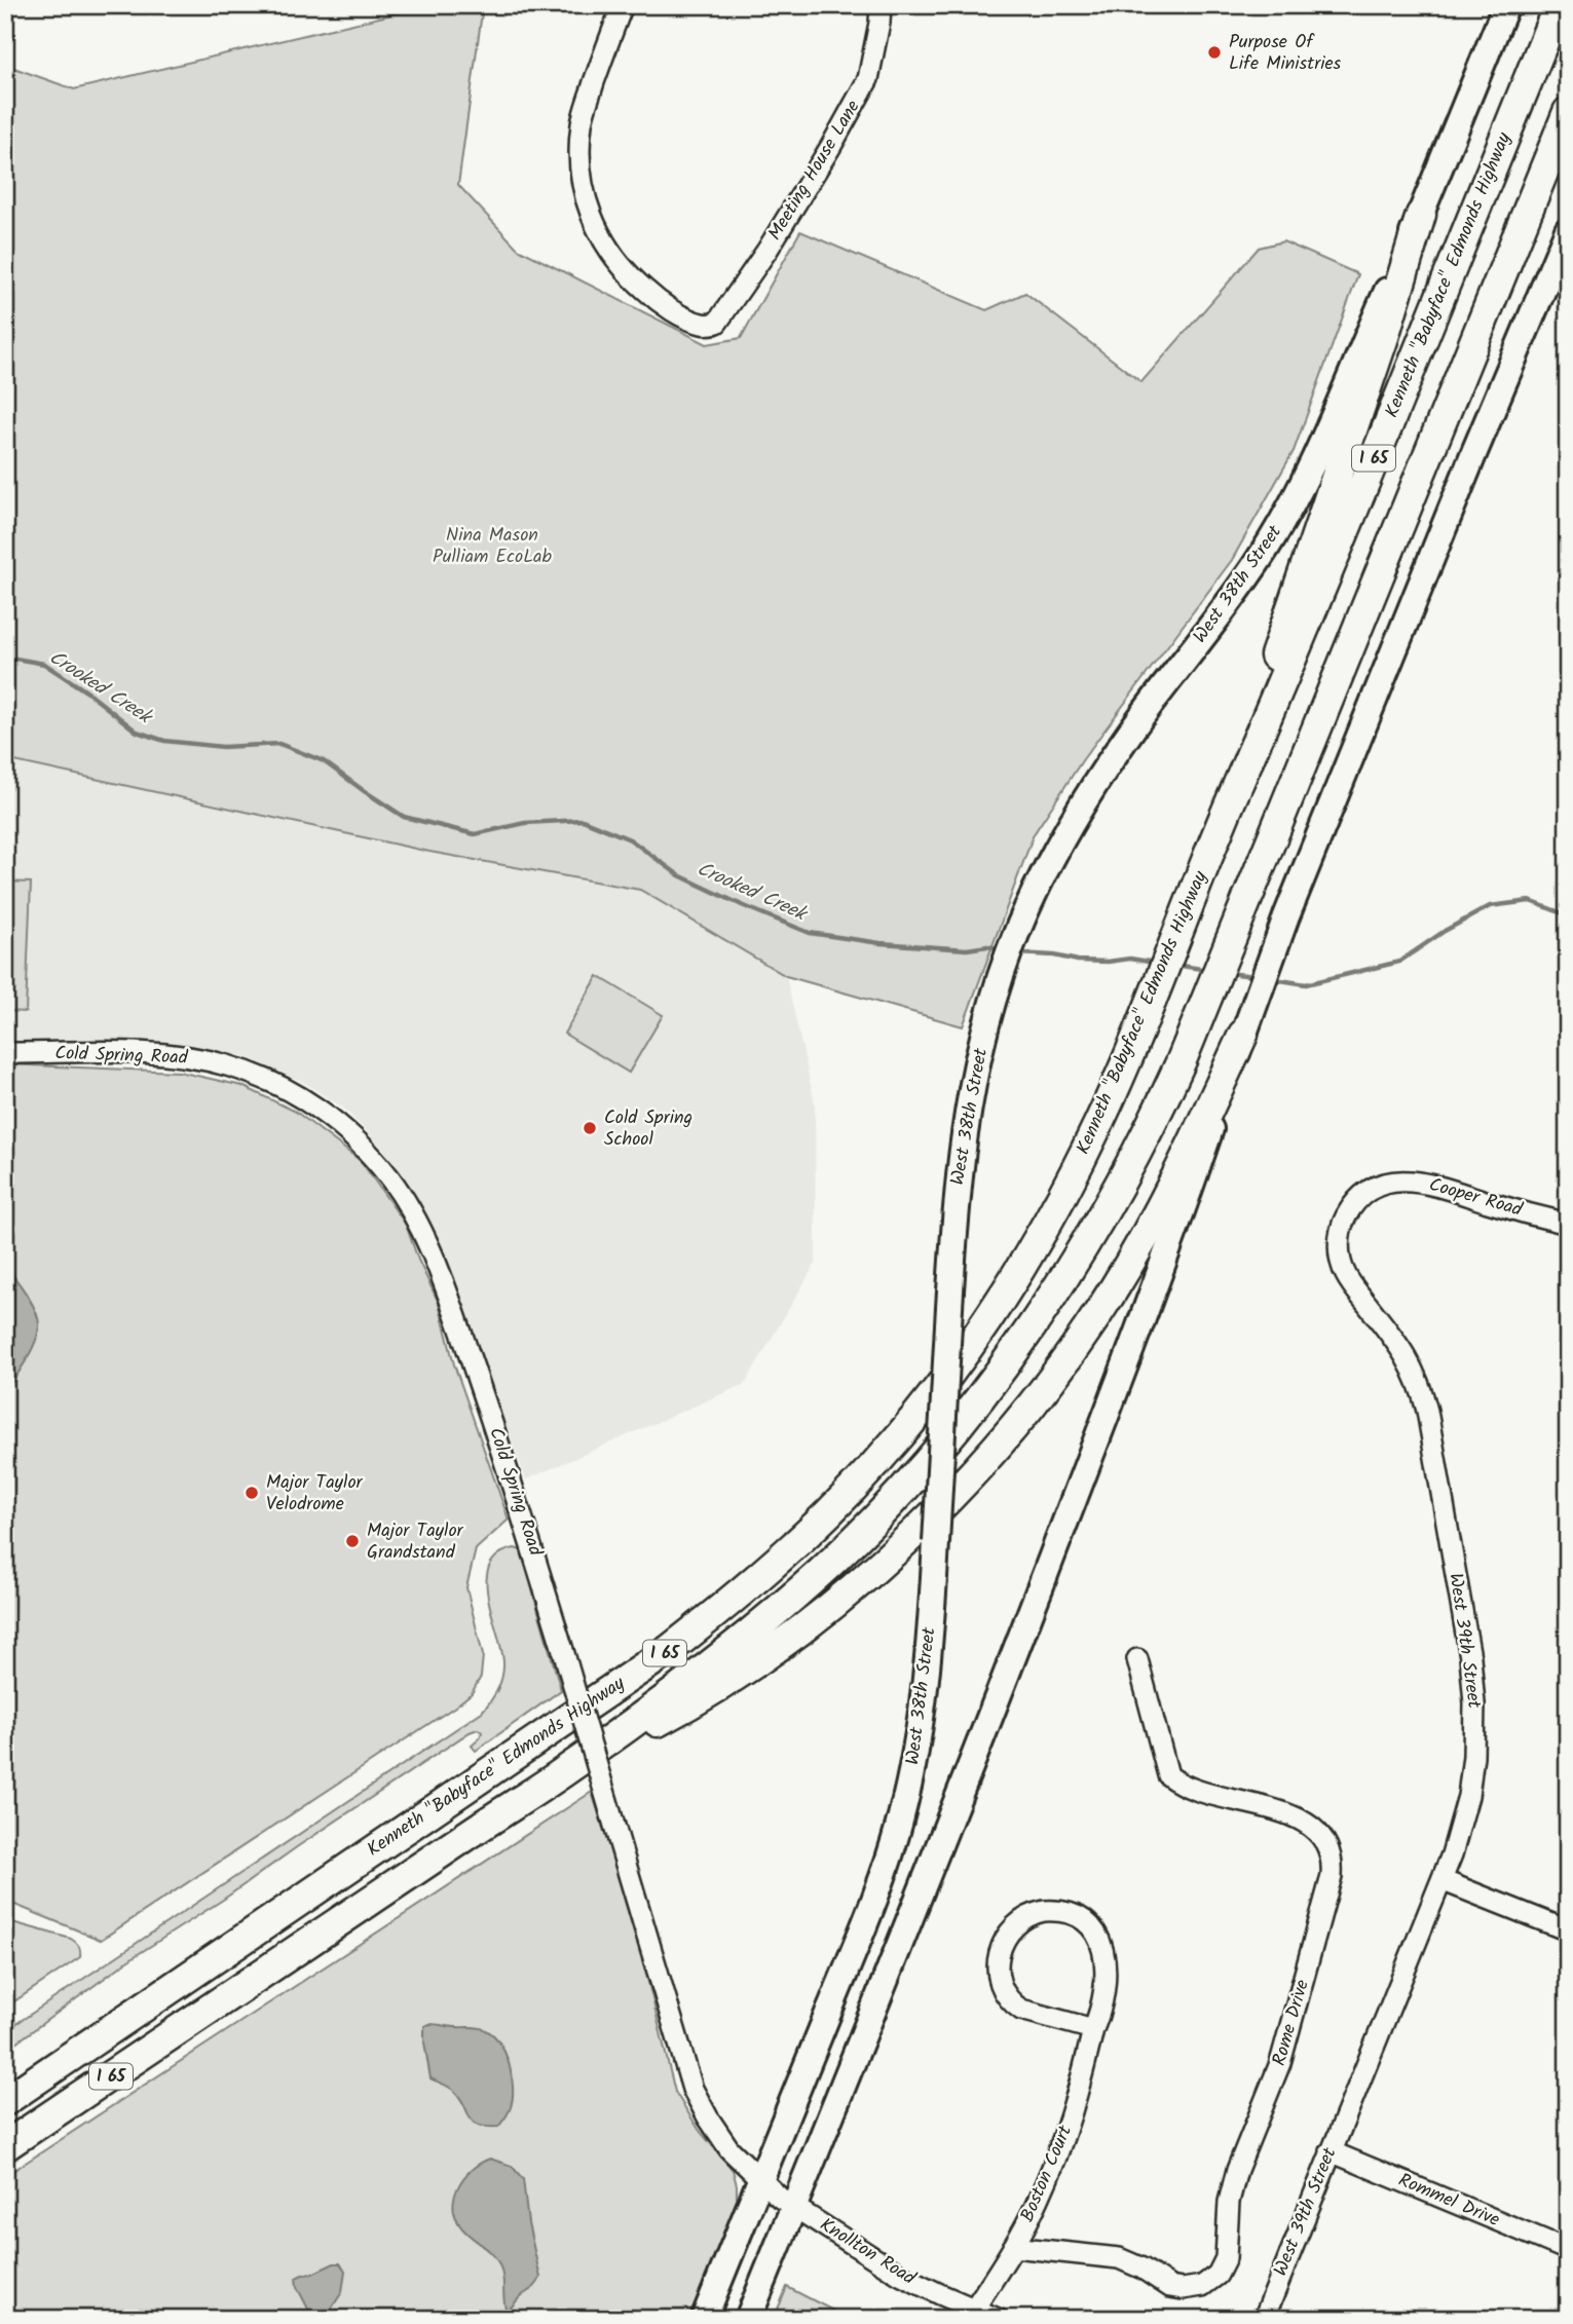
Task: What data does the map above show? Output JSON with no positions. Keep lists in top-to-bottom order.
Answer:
{
  "streets": {
    "highway": ["Kenneth \"Babyface\" Edmonds Highway", "I 65"],
    "main road": ["West 38th Street"],
    "street": [
      "Meeting House Lane",
      "Cold Spring Road",
      "Cooper Road",
      "West 39th Street",
      "Rome Drive",
      "Boston Court",
      "Rommel Drive",
      "Knollton Road"
    ]
  },
  "crossings": [
    ["West 38th Street", "Cold Spring Road"],
    ["Cold Spring Road", "Knollton Road"],
    ["Cooper Road", "West 39th Street"],
    ["West 39th Street", "Rommel Drive"],
    ["Rome Drive", "Boston Court"],
    ["Boston Court", "Knollton Road"]
  ],
  "water": ["Crooked Creek"],
  "parks": ["Nina Mason Pulliam EcoLab"],
  "places": [
    "Purpose Of Life Ministries",
    "Cold Spring School",
    "Major Taylor Velodrome",
    "Major Taylor Grandstand"
  ]
}
